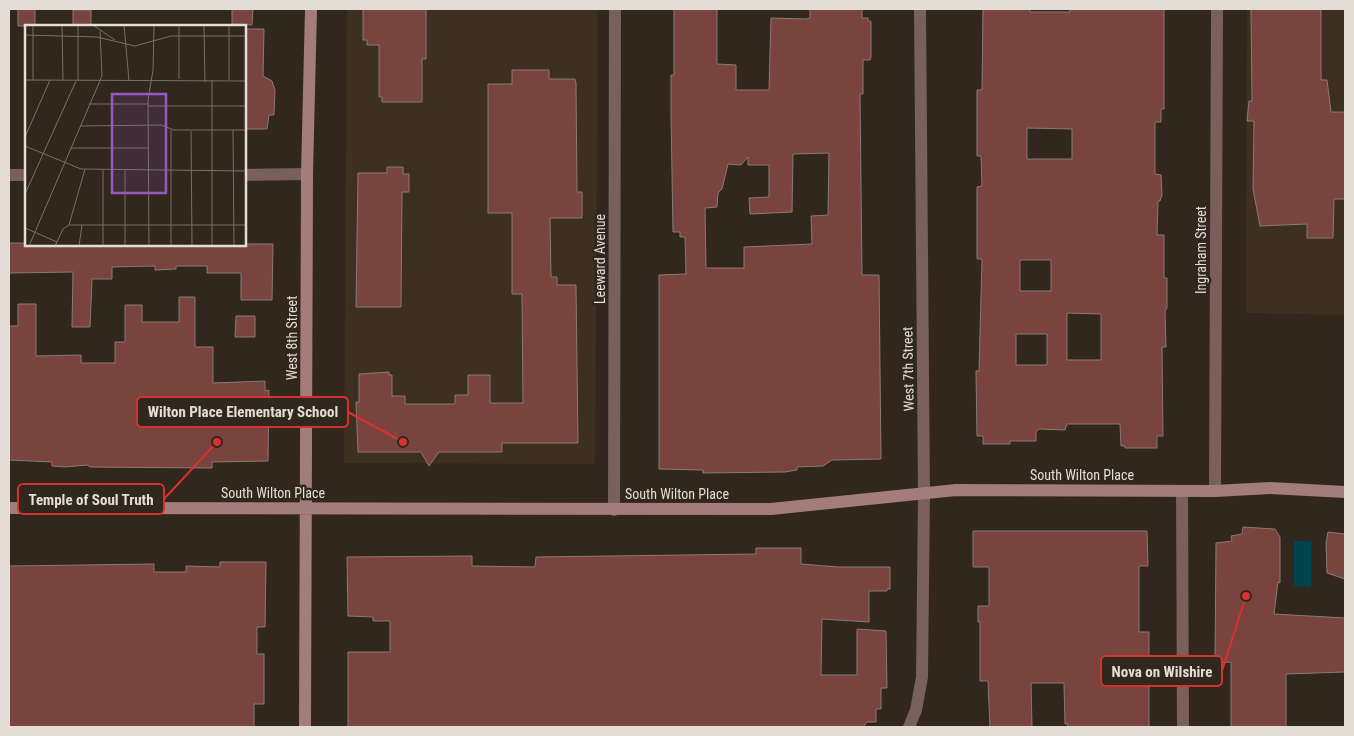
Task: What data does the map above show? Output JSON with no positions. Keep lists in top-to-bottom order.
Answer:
{
  "streets": {
    "main road": ["West 8th Street", "South Wilton Place"],
    "street": ["Ingraham Street", "Leeward Avenue", "West 7th Street"]
  },
  "crossings": [
    ["Ingraham Street", "South Wilton Place"],
    ["Leeward Avenue", "South Wilton Place"],
    ["West 8th Street", "South Wilton Place"],
    ["West 7th Street", "South Wilton Place"]
  ],
  "places": ["Temple of Soul Truth", "Wilton Place Elementary School", "Nova on Wilshire"]
}
